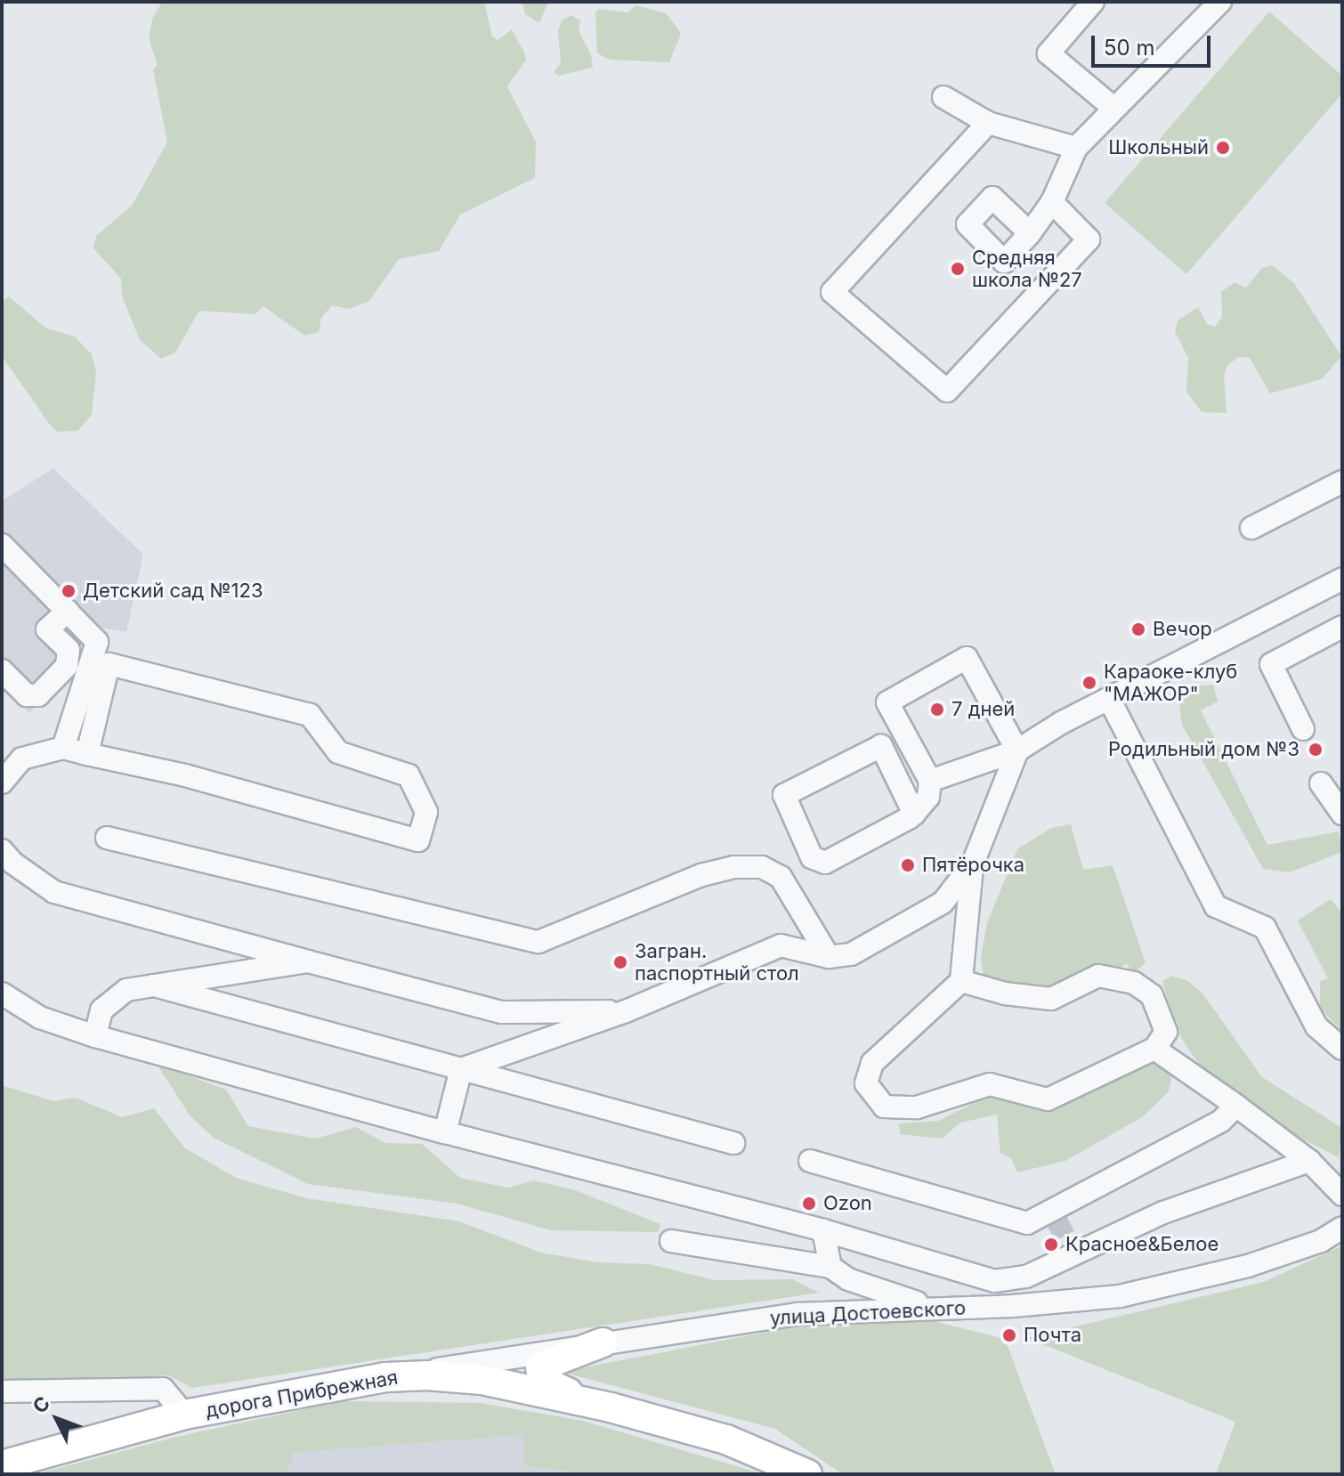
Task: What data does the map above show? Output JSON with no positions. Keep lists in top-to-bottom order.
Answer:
{
  "streets": {
    "main road": ["дорога Прибрежная"],
    "street": ["улица Достоевского"]
  },
  "crossings": [
    ["улица Достоевского", "дорога Прибрежная"]
  ],
  "places": [
    "Школьный",
    "Средняя школа №27",
    "Детский сад №123",
    "Вечор",
    "Караоке-клуб \"МАЖОР\"",
    "7 дней",
    "Родильный дом №3",
    "Пятёрочка",
    "Загран. паспортный стол",
    "Ozon",
    "Красное&Белое",
    "Почта"
  ],
  "scale_bar": "50 m",
  "north": "top left"
}
